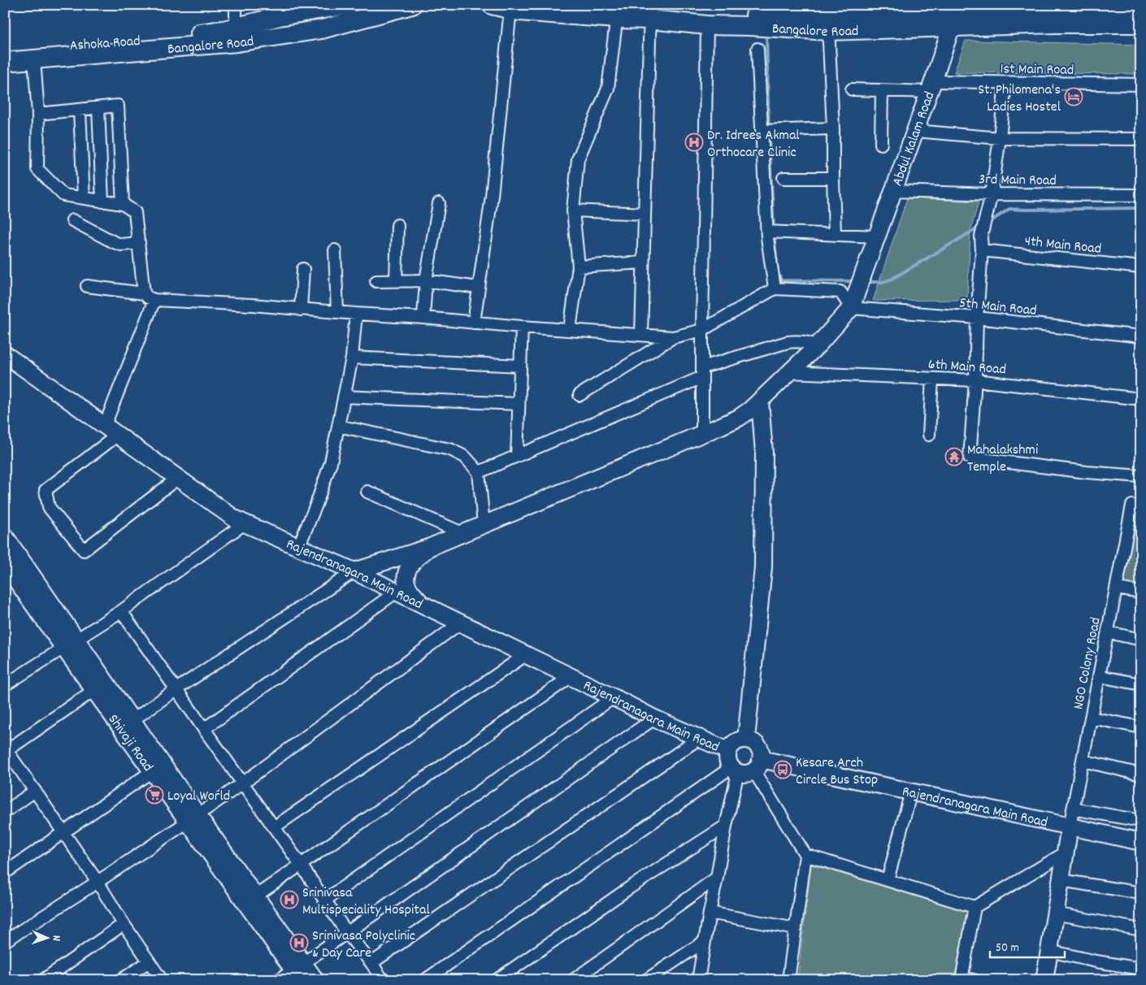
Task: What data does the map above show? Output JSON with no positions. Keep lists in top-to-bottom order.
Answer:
{
  "streets": {
    "main road": ["Bangalore Road", "Ashoka Road"],
    "street": [
      "1st Main Road",
      "Abdul Kalam Road",
      "3rd Main Road",
      "4th Main Road",
      "5th Main Road",
      "6th Main Road",
      "Rajendranagara Main Road",
      "NGO Colony Road",
      "Shivaji Road"
    ]
  },
  "crossings": [
    ["Bangalore Road", "Abdul Kalam Road"],
    ["1st Main Road", "Abdul Kalam Road"],
    ["Abdul Kalam Road", "3rd Main Road"],
    ["Abdul Kalam Road", "5th Main Road"],
    ["Rajendranagara Main Road", "NGO Colony Road"]
  ],
  "places": {
    "hotel": ["St. Philomena's Ladies Hostel"],
    "hospital": ["Dr. Idrees Akmal Orthocare Clinic", "Srinivasa Multispeciality Hospital", "Srinivasa Polyclinic & Day Care"],
    "temple": ["Mahalakshmi Temple"],
    "bus stop": ["Kesare Arch Circle Bus Stop"],
    "supermarket": ["Loyal World"]
  },
  "scale_bar": "50 m",
  "north": "right"
}
